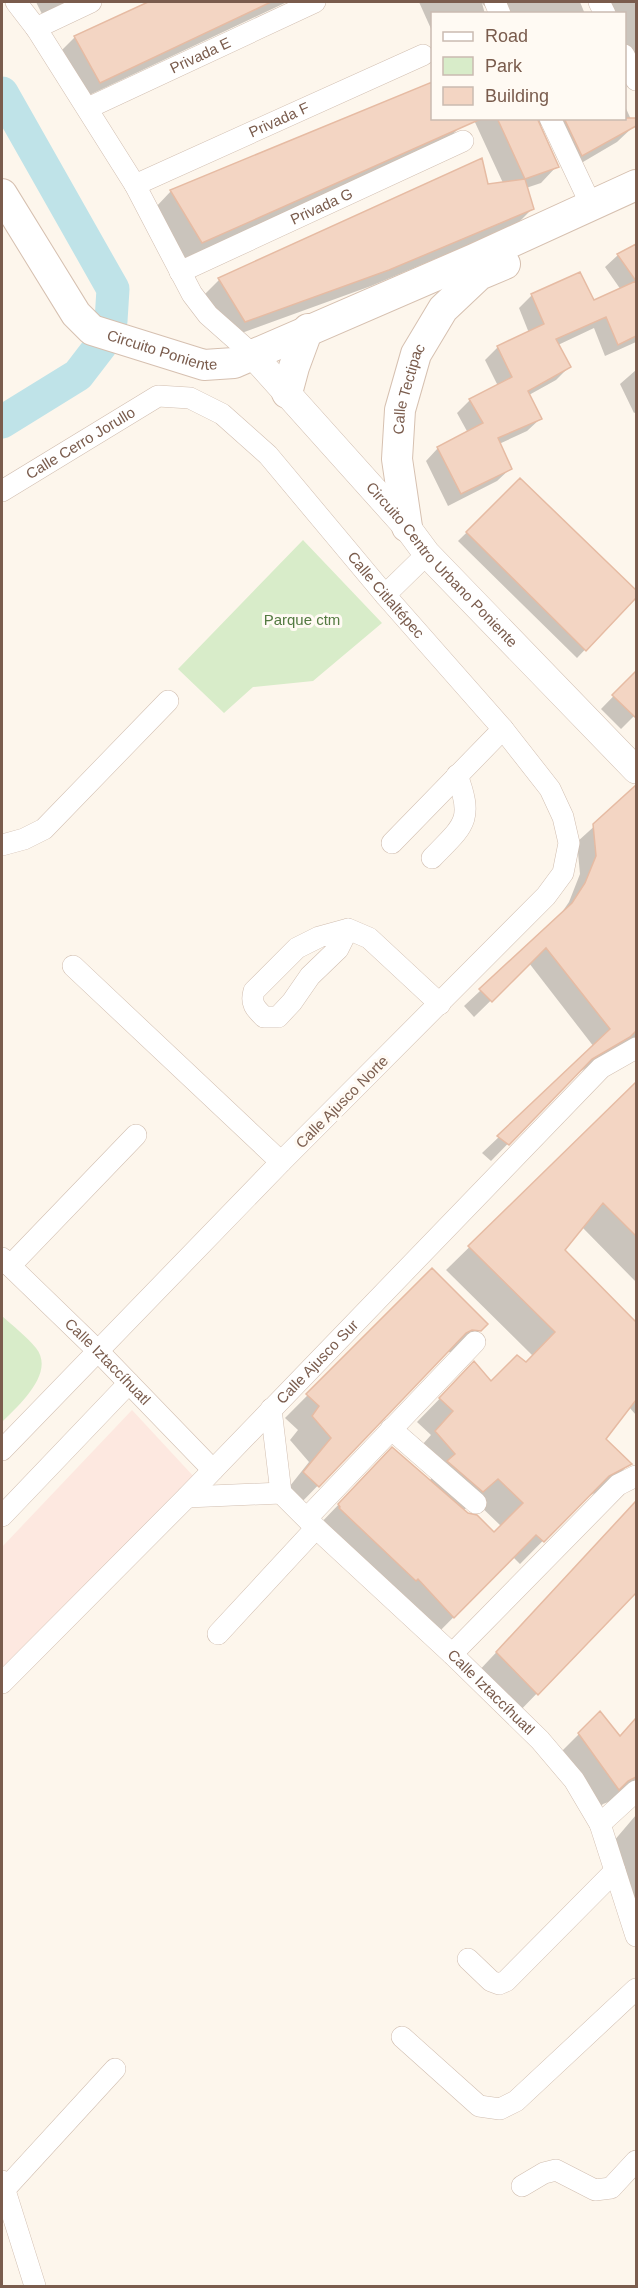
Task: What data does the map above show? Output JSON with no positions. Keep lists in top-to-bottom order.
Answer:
{
  "streets": {
    "main road": ["Circuito Poniente", "Calle Tectipac"],
    "street": [
      "Privada E",
      "Privada F",
      "Privada G",
      "Calle Cerro Jorullo",
      "Circuito Centro Urbano Poniente",
      "Calle Citlaltépec",
      "Calle Ajusco Norte",
      "Calle Ajusco Sur",
      "Calle Iztaccíhuatl"
    ]
  },
  "crossings": [
    ["Circuito Poniente", "Circuito Centro Urbano Poniente"],
    ["Calle Tectipac", "Circuito Centro Urbano Poniente"],
    ["Calle Cerro Jorullo", "Calle Citlaltépec"],
    ["Calle Citlaltépec", "Calle Ajusco Norte"],
    ["Calle Ajusco Norte", "Calle Iztaccíhuatl"],
    ["Calle Ajusco Sur", "Calle Iztaccíhuatl"]
  ],
  "parks": ["Parque ctm"],
  "legend": ["Road", "Park", "Building"]
}
